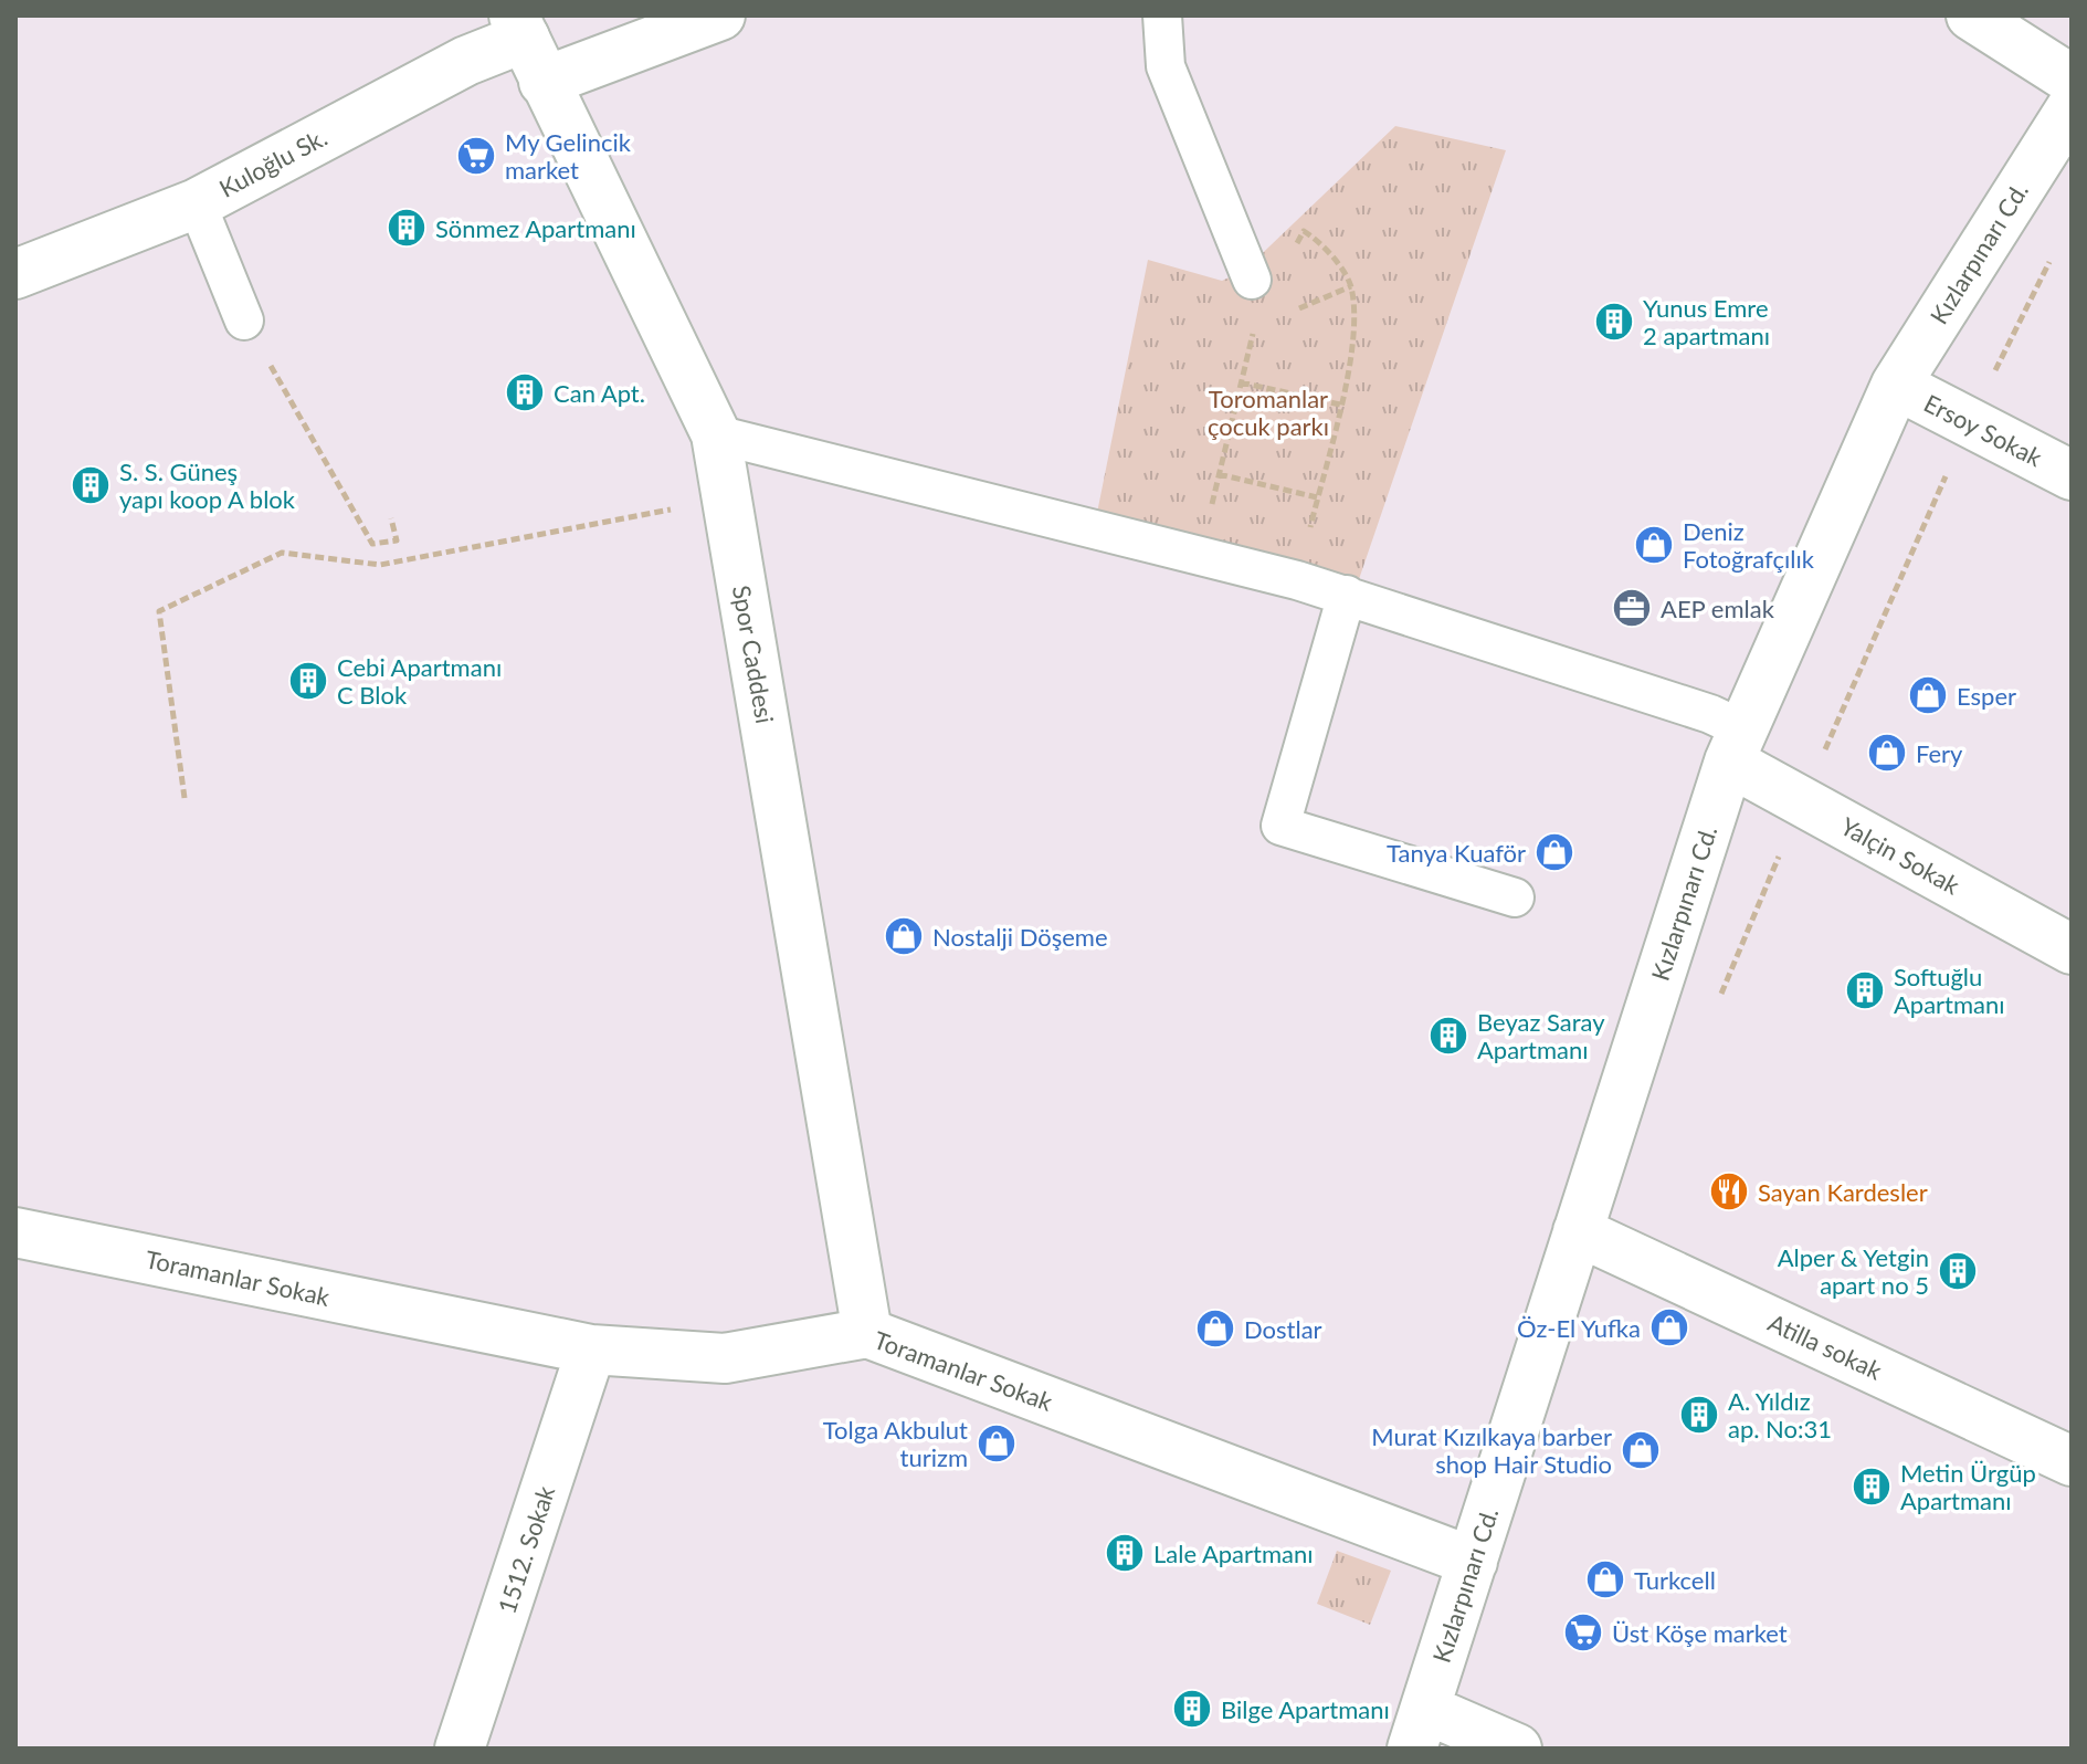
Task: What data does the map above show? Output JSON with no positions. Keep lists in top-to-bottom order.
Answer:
{
  "streets": {
    "street": [
      "Kuloğlu Sk.",
      "Kızlarpınarı Cd.",
      "Ersoy Sokak",
      "Spor Caddesi",
      "Yalçin Sokak",
      "Toramanlar Sokak",
      "Atilla sokak",
      "1512. Sokak"
    ]
  },
  "crossings": [
    ["Kuloğlu Sk.", "Spor Caddesi"],
    ["Kızlarpınarı Cd.", "Ersoy Sokak"],
    ["Kızlarpınarı Cd.", "Yalçin Sokak"],
    ["Kızlarpınarı Cd.", "Toramanlar Sokak"],
    ["Kızlarpınarı Cd.", "Atilla sokak"],
    ["Spor Caddesi", "Toramanlar Sokak"],
    ["Toramanlar Sokak", "1512. Sokak"]
  ],
  "parks": ["Toromanlar çocuk parkı"],
  "places": {
    "supermarket": ["My Gelincik market", "Üst Köşe market"],
    "building": [
      "Sönmez Apartmanı",
      "Yunus Emre 2 apartmanı",
      "Can Apt.",
      "S. S. Güneş yapı koop A blok",
      "Cebi Apartmanı C Blok",
      "Softuğlu Apartmanı",
      "Beyaz Saray Apartmanı",
      "Alper & Yetgin apart no 5",
      "A. Yıldız ap. No:31",
      "Metin Ürgüp Apartmanı",
      "Lale Apartmanı",
      "Bilge Apartmanı"
    ],
    "shop": [
      "Deniz Fotoğrafçılık",
      "Esper",
      "Fery",
      "Tanya Kuaför",
      "Nostalji Döşeme",
      "Öz-El Yufka",
      "Dostlar",
      "Tolga Akbulut turizm",
      "Murat Kızılkaya barber shop Hair Studio",
      "Turkcell"
    ],
    "office": ["AEP emlak"],
    "restaurant": ["Sayan Kardesler"]
  }
}
